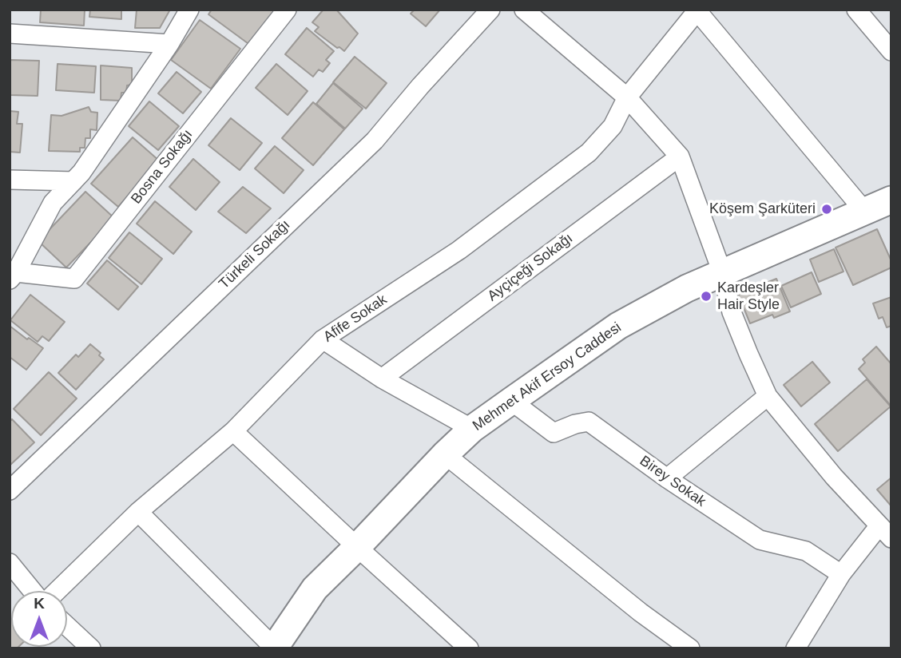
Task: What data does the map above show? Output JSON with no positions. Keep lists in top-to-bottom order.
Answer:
{
  "streets": {
    "street": [
      "Bosna Sokağı",
      "Türkeli Sokağı",
      "Ayçiçeği Sokağı",
      "Afife Sokak",
      "Mehmet Akif Ersoy Caddesi",
      "Birey Sokak"
    ]
  },
  "crossings": [
    ["Mehmet Akif Ersoy Caddesi", "Birey Sokak"]
  ],
  "places": ["Köşem Şarküteri", "Kardeşler Hair Style"],
  "north": "top"
}
